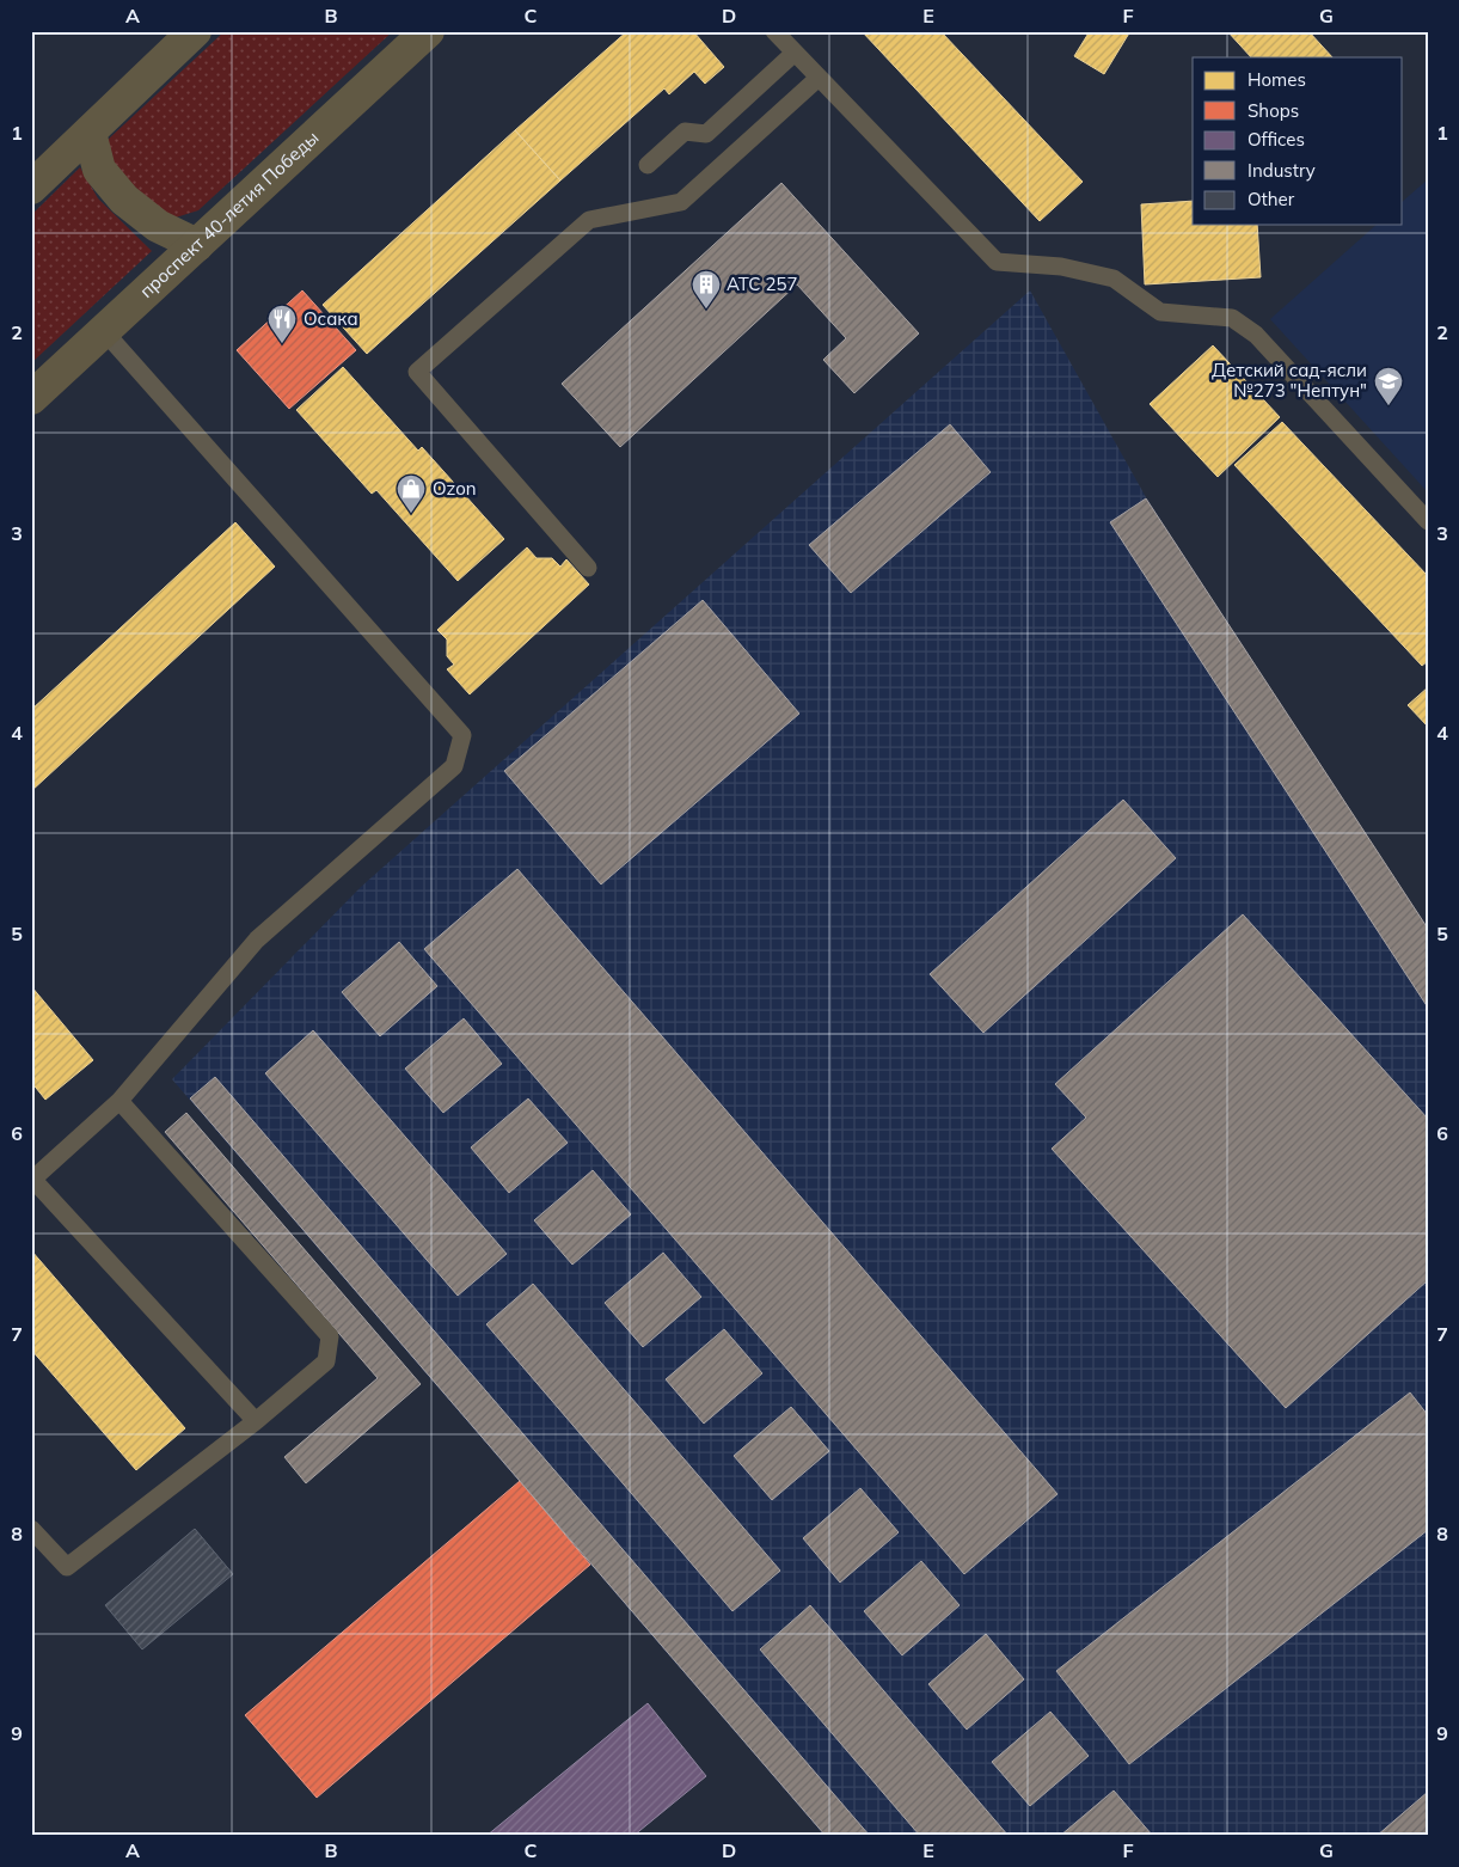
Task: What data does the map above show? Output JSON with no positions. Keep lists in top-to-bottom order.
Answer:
{
  "streets": {
    "main road": ["проспект 40-летия Победы"]
  },
  "places": {
    "building": ["АТС 257"],
    "restaurant": ["Осака"],
    "school or university": ["Детский сад-ясли №273 \"Нептун\""],
    "shop": ["Ozon"]
  },
  "legend": [
    "Homes",
    "Shops",
    "Offices",
    "Industry",
    "Other"
  ],
  "grid": {
    "columns": [
      "A",
      "B",
      "C",
      "D",
      "E",
      "F",
      "G"
    ],
    "rows": [
      "1",
      "2",
      "3",
      "4",
      "5",
      "6",
      "7",
      "8",
      "9"
    ]
  }
}
